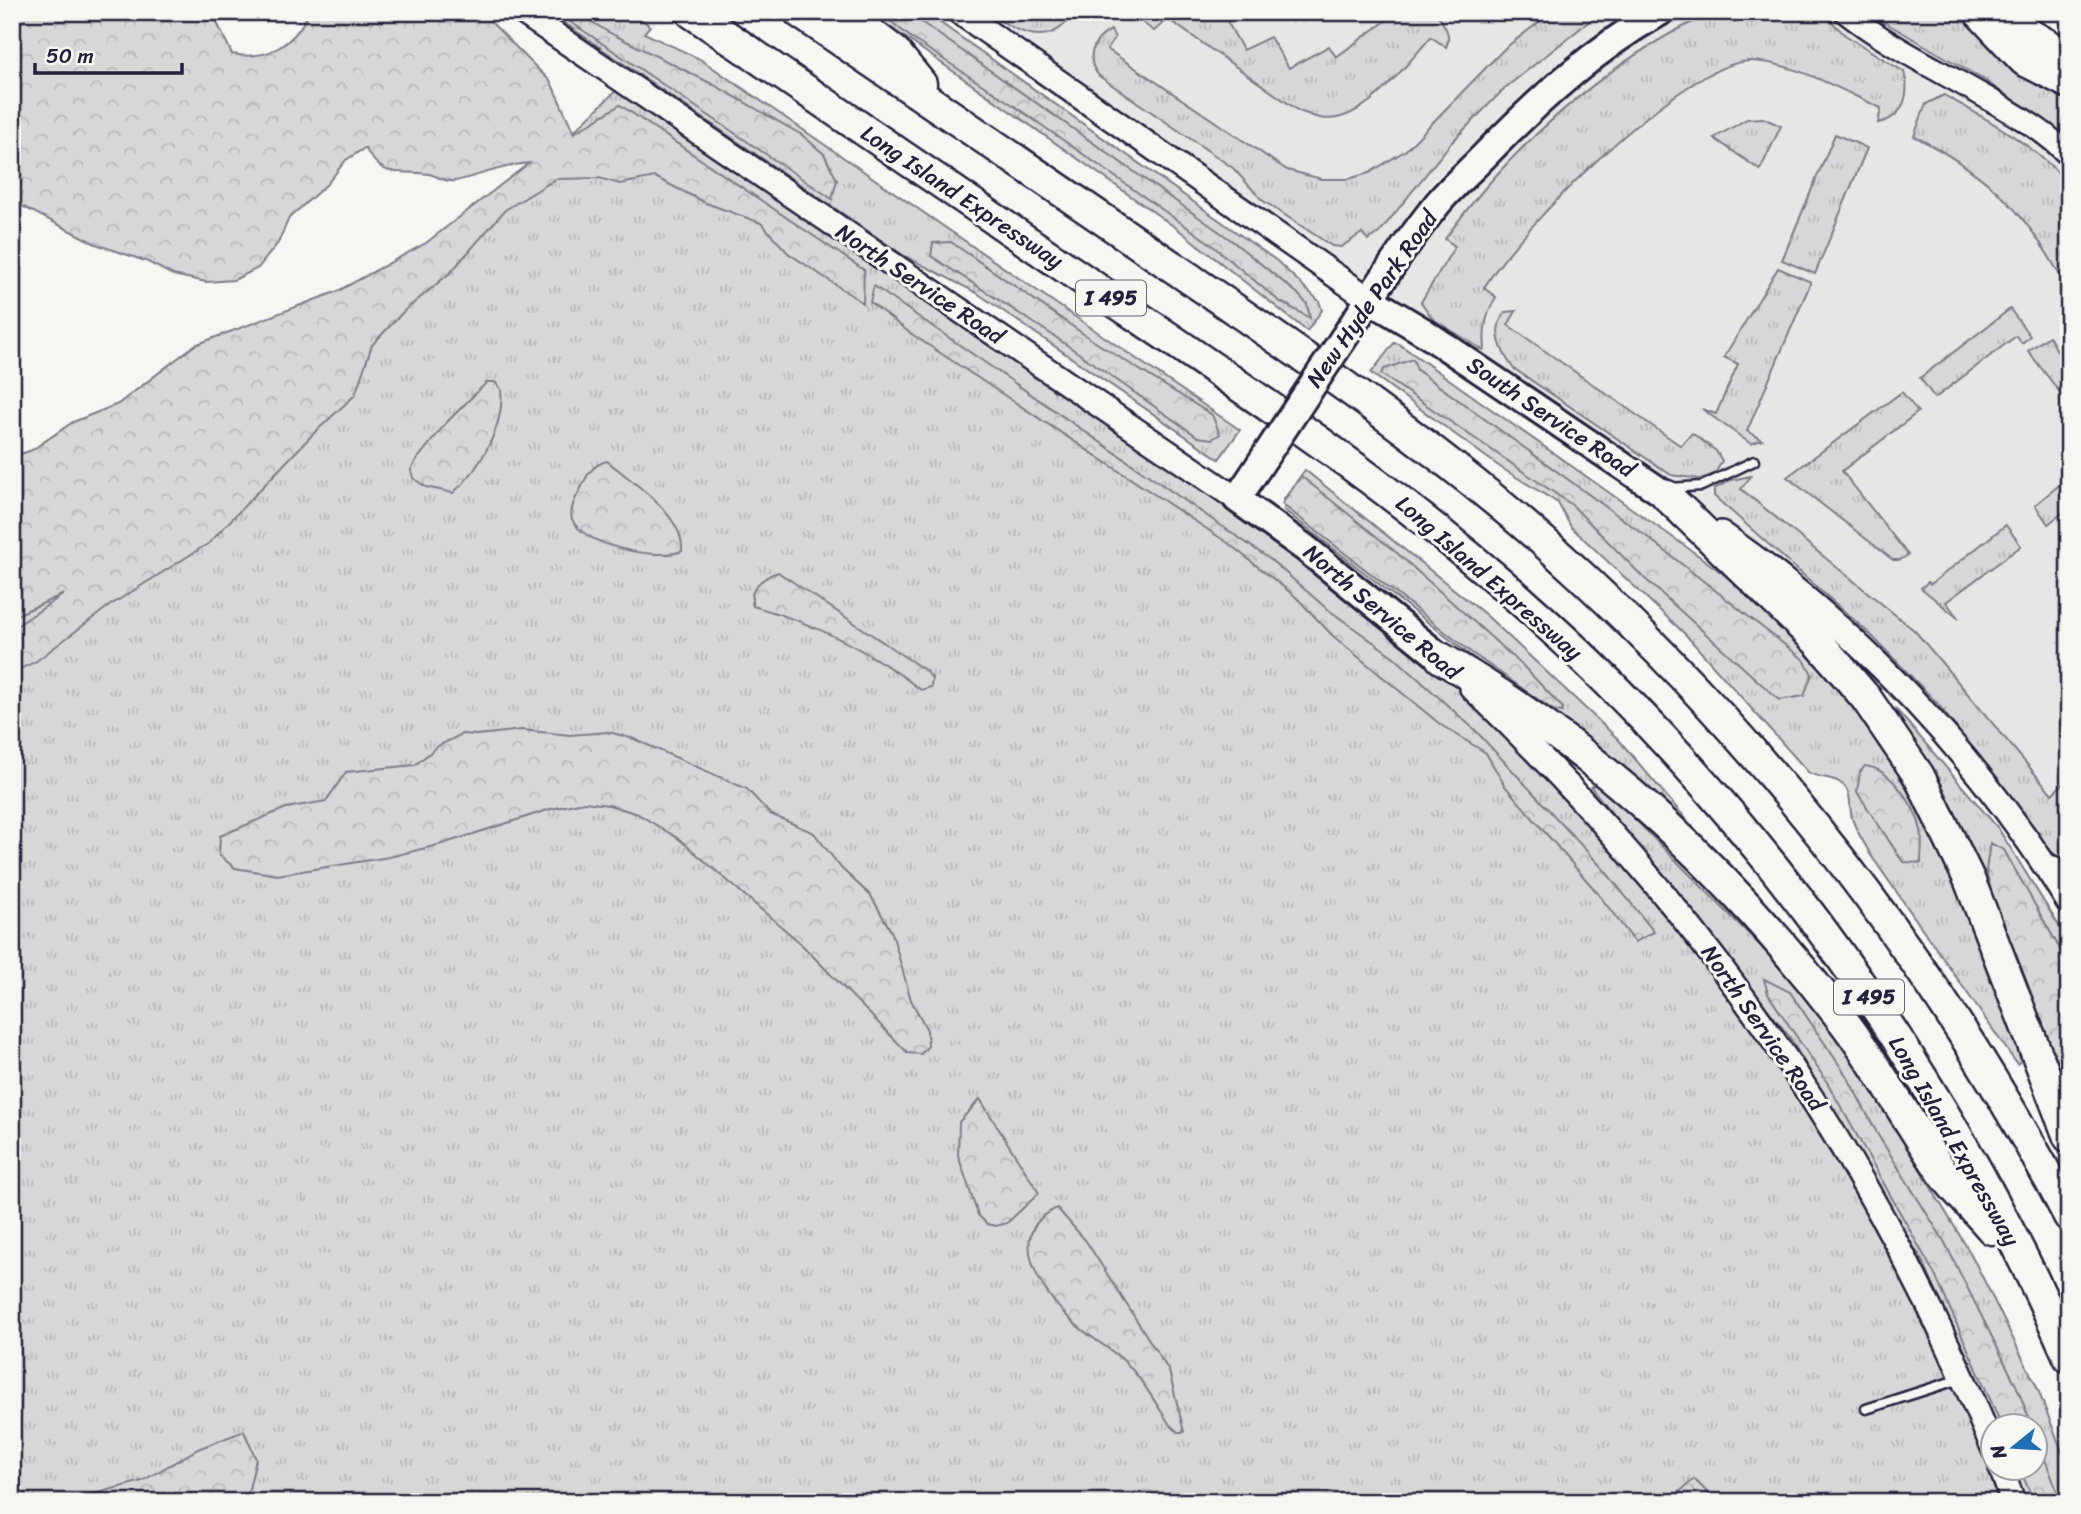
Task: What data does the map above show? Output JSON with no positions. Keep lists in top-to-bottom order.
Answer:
{
  "streets": {
    "highway": ["Long Island Expressway", "I 495"],
    "main road": ["North Service Road", "New Hyde Park Road", "South Service Road"]
  },
  "crossings": [
    ["North Service Road", "New Hyde Park Road"],
    ["New Hyde Park Road", "South Service Road"]
  ],
  "scale_bar": "50 m",
  "north": "left"
}
